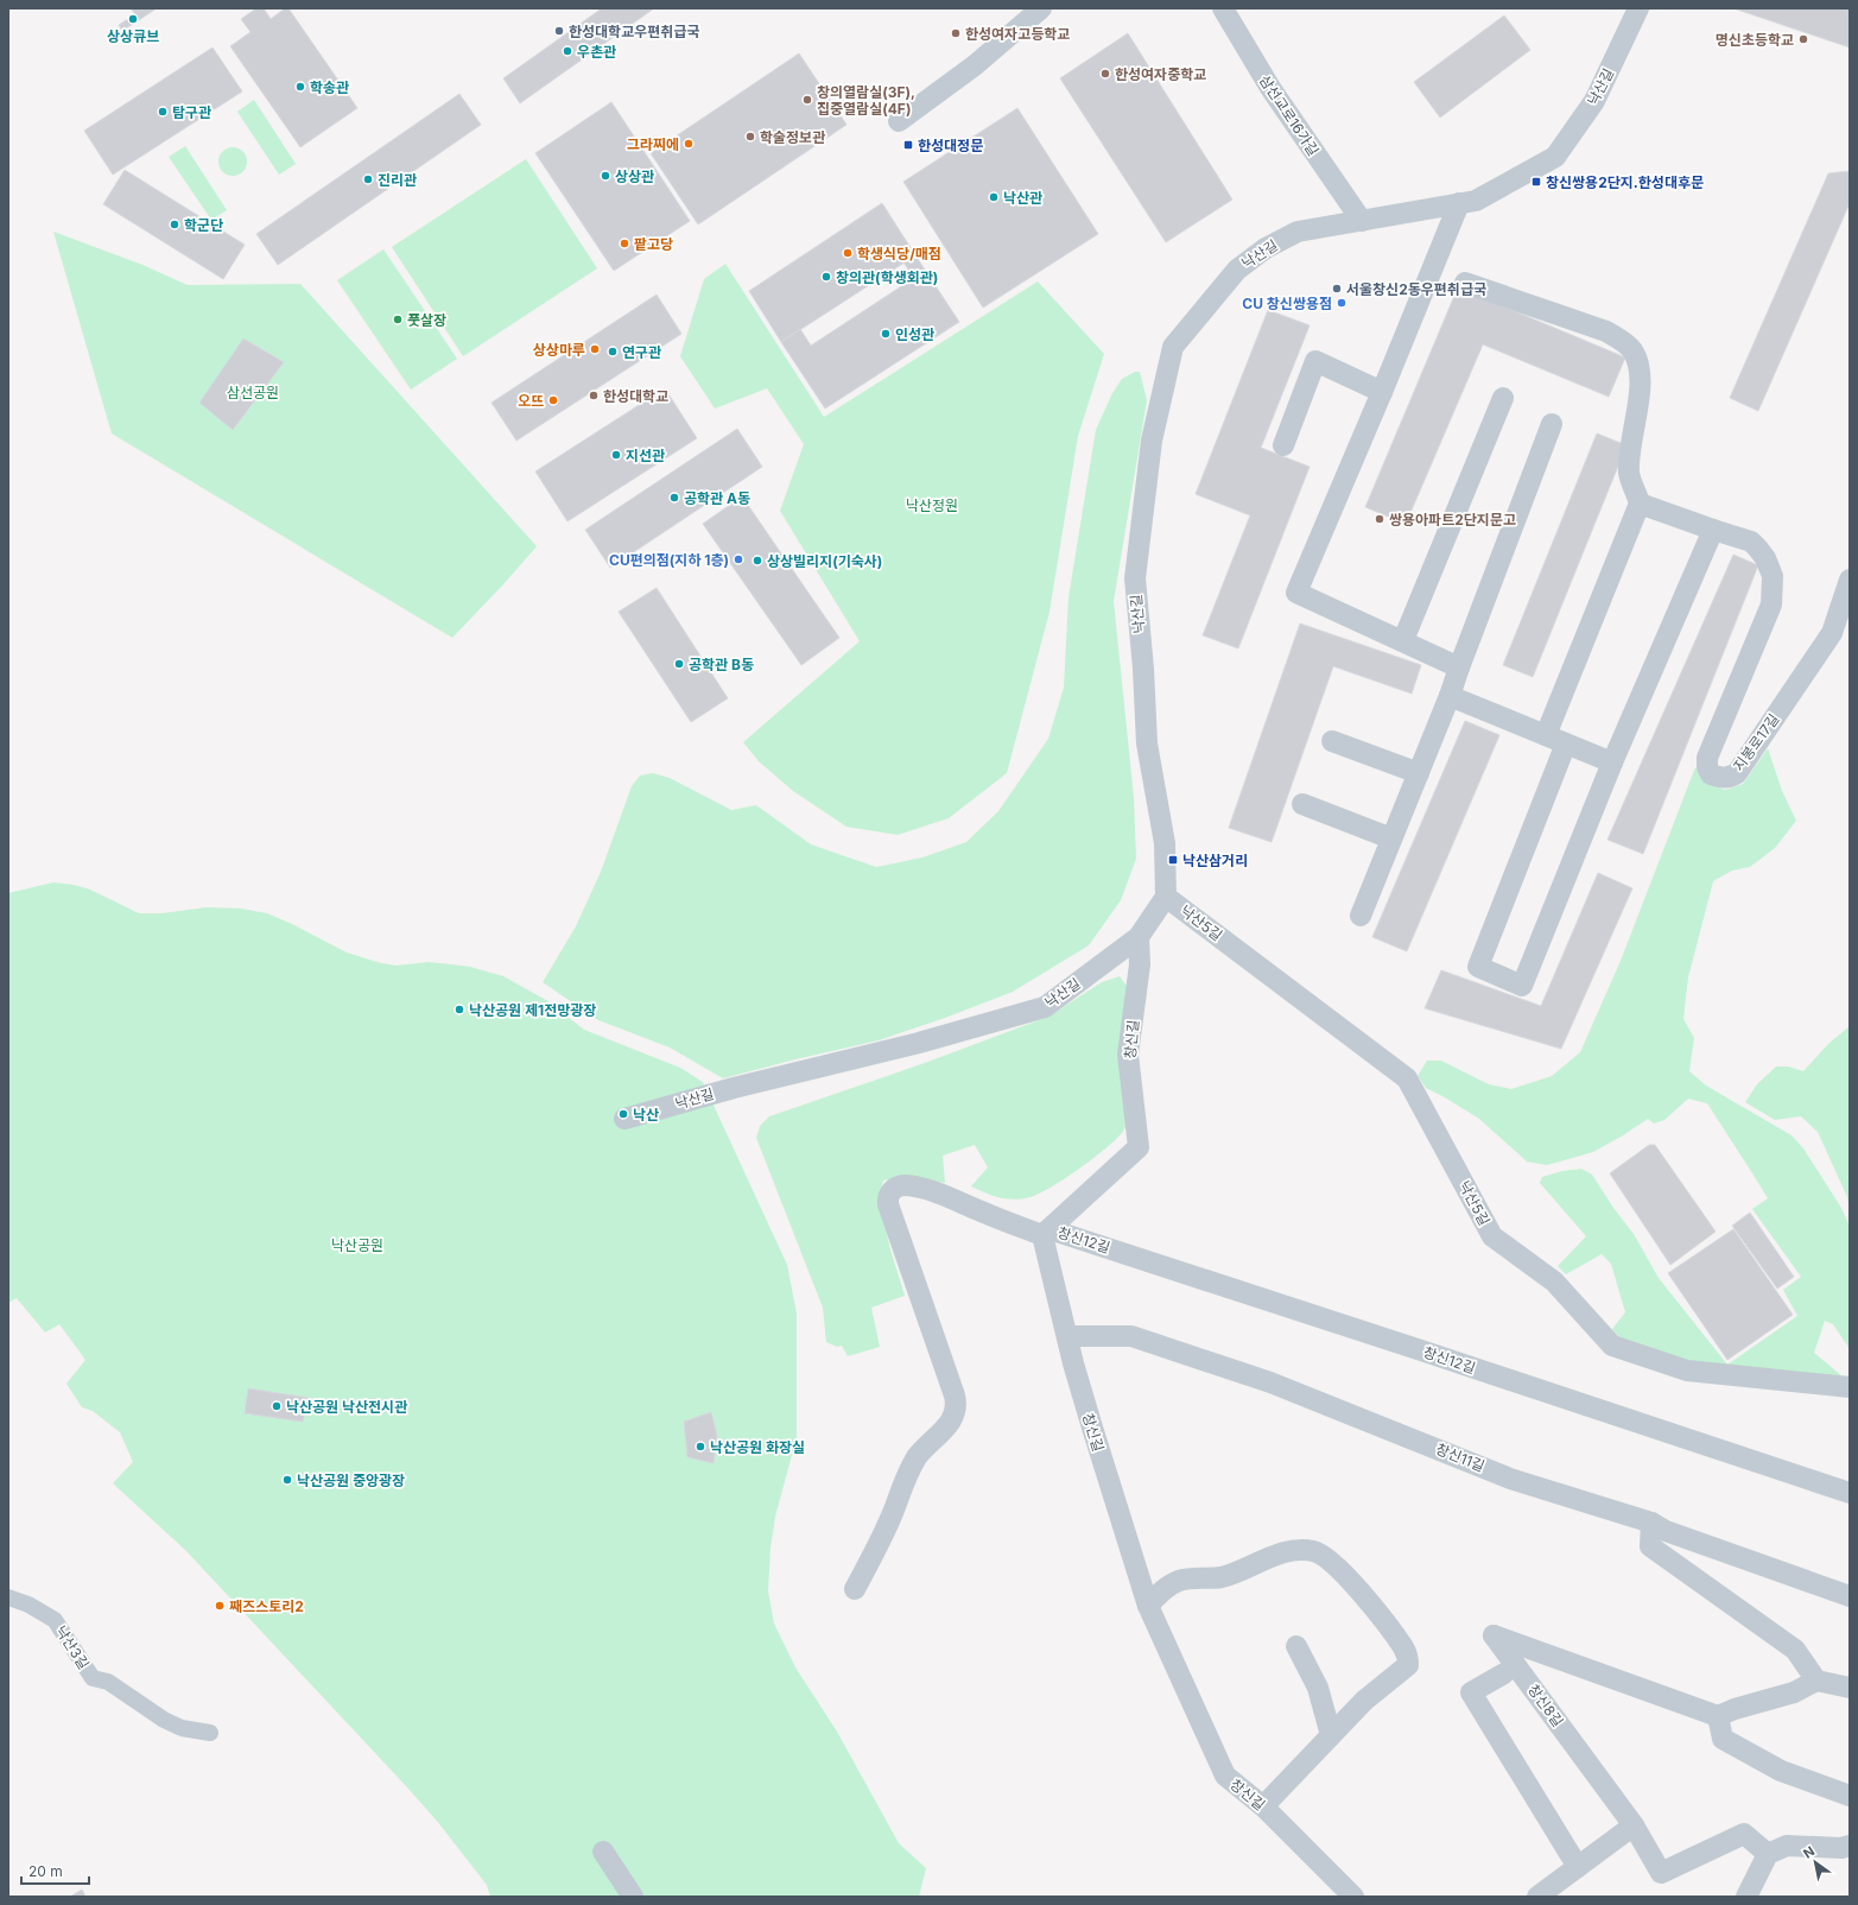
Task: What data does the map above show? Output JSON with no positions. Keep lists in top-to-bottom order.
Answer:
{
  "streets": {
    "street": [
      "낙산길",
      "삼선교로16가길",
      "지봉로17길",
      "낙산5길",
      "창신길",
      "창신12길",
      "창신11길",
      "낙산3길",
      "창신8길"
    ]
  },
  "crossings": [
    ["낙산길", "삼선교로16가길"],
    ["낙산길", "낙산5길"],
    ["낙산길", "창신길"],
    ["창신길", "창신12길"],
    ["창신길", "창신11길"]
  ],
  "parks": ["삼선공원", "낙산정원", "낙산공원"],
  "places": {
    "other": [
      "상상큐브",
      "한성대학교우편취급국",
      "한성여자고등학교",
      "명신초등학교",
      "우촌관",
      "한성여자중학교",
      "학송관",
      "창의열람실(3F), 집중열람실(4F)",
      "탐구관",
      "학술정보관",
      "그라찌에",
      "상상관",
      "진리관",
      "낙산관",
      "학군단",
      "팥고당",
      "학생식당/매점",
      "창의관(학생회관)",
      "서울창신2동우편취급국",
      "CU 창신쌍용점",
      "풋살장",
      "인성관",
      "상상마루",
      "연구관",
      "한성대학교",
      "오뜨",
      "지선관",
      "공학관 A동",
      "쌍용아파트2단지문고",
      "CU편의점(지하 1층)",
      "상상빌리지(기숙사)",
      "공학관 B동",
      "낙산공원 제1전망광장",
      "낙산",
      "낙산공원 낙산전시관",
      "낙산공원 화장실",
      "낙산공원 중앙광장",
      "째즈스토리2"
    ],
    "transit": ["한성대정문", "창신쌍용2단지.한성대후문", "낙산삼거리"]
  },
  "scale_bar": "20 m",
  "north": "top left"
}
